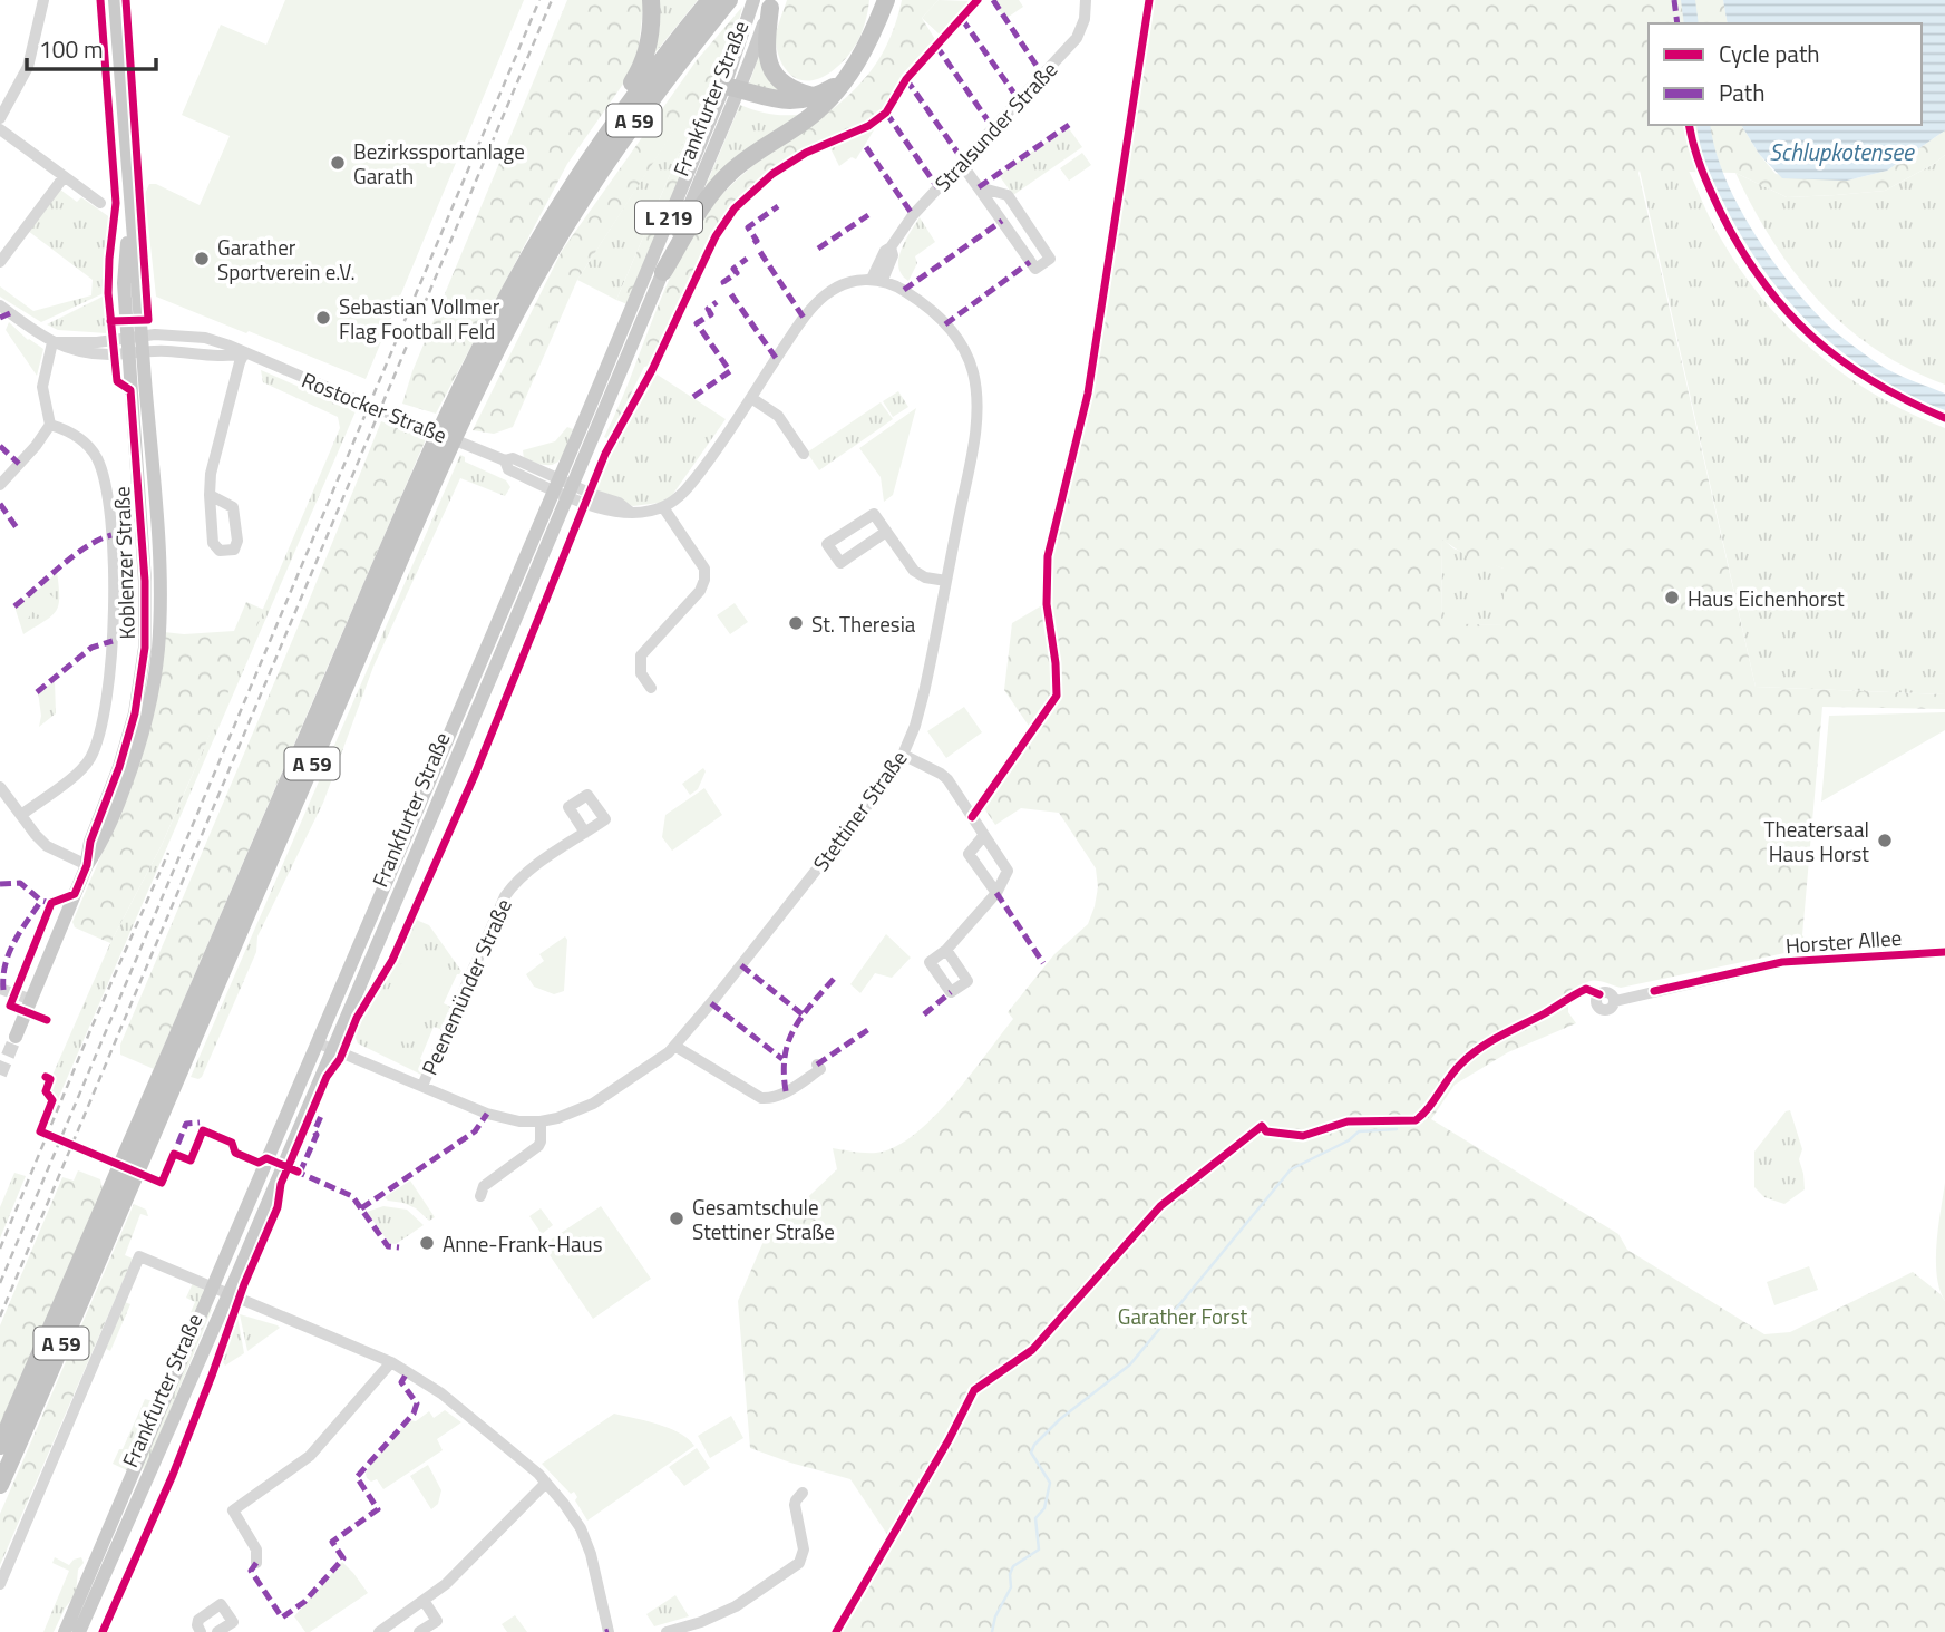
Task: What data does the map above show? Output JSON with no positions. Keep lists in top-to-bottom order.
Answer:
{
  "streets": {
    "highway": ["A 59"],
    "main road": ["Frankfurter Straße", "L 219", "Koblenzer Straße"],
    "street": [
      "Stralsunder Straße",
      "Rostocker Straße",
      "Stettiner Straße",
      "Horster Allee",
      "Peenemünder Straße"
    ]
  },
  "crossings": [
    ["Frankfurter Straße", "Rostocker Straße"],
    ["Frankfurter Straße", "Stettiner Straße"],
    ["Stralsunder Straße", "Stettiner Straße"],
    ["Rostocker Straße", "Koblenzer Straße"],
    ["Stettiner Straße", "Peenemünder Straße"]
  ],
  "water": ["Schlupkotensee"],
  "parks": ["Garather Forst"],
  "places": [
    "Bezirkssportanlage Garath",
    "Garather Sportverein e.V.",
    "Sebastian Vollmer Flag Football Feld",
    "Haus Eichenhorst",
    "St. Theresia",
    "Theatersaal Haus Horst",
    "Gesamtschule Stettiner Straße",
    "Anne-Frank-Haus"
  ],
  "legend": ["Cycle path", "Path"],
  "scale_bar": "100 m"
}
